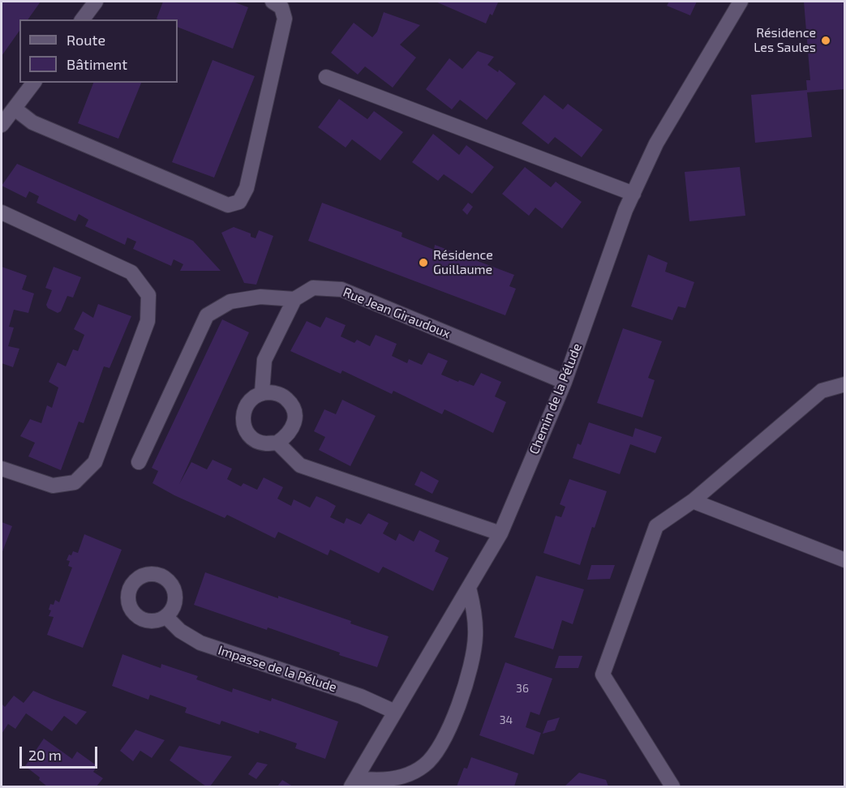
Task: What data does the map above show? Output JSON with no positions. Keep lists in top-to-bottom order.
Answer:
{
  "streets": {
    "street": ["Rue Jean Giraudoux", "Chemin de la Pélude", "Impasse de la Pélude"]
  },
  "crossings": [
    ["Rue Jean Giraudoux", "Chemin de la Pélude"],
    ["Chemin de la Pélude", "Impasse de la Pélude"]
  ],
  "places": ["Résidence Les Saules", "Résidence Guillaume"],
  "house_numbers": ["36", "34"],
  "legend": ["Route", "Bâtiment"],
  "scale_bar": "20 m"
}
